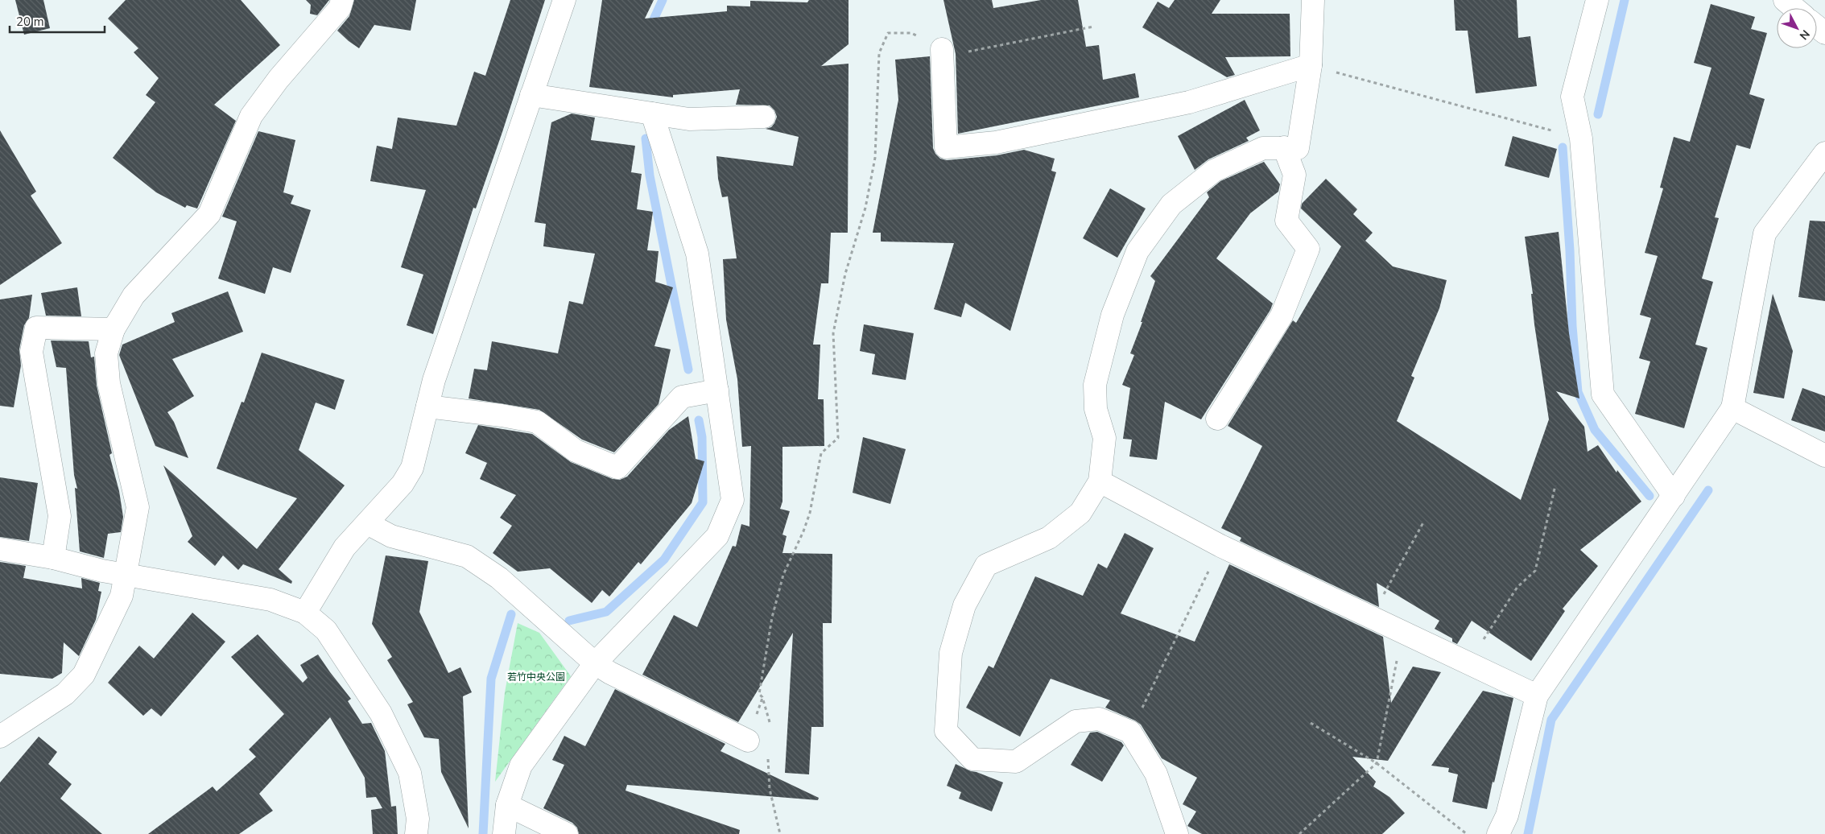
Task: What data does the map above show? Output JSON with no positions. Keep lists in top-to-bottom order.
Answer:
{
  "parks": ["若竹中央公園"],
  "scale_bar": "20 m",
  "north": "bottom right"
}
